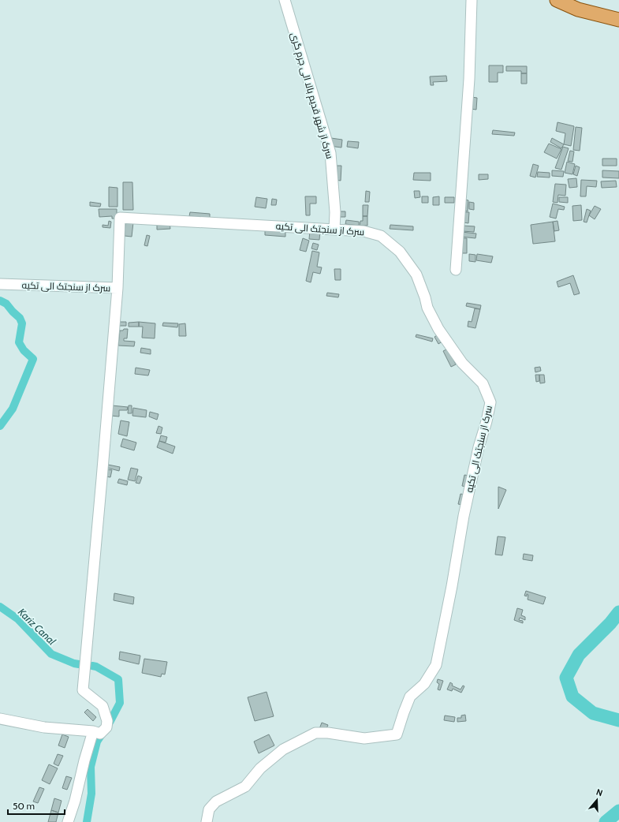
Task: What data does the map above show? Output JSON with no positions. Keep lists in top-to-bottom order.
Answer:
{
  "streets": {
    "street": ["سرک از شهر قدیم بالا الی جرم گری", "سرک از سنجتک الی تکیه"]
  },
  "crossings": [
    ["سرک از شهر قدیم بالا الی جرم گری", "سرک از سنجتک الی تکیه"]
  ],
  "water": ["Kariz Canal"],
  "scale_bar": "50 m",
  "north": "top"
}
